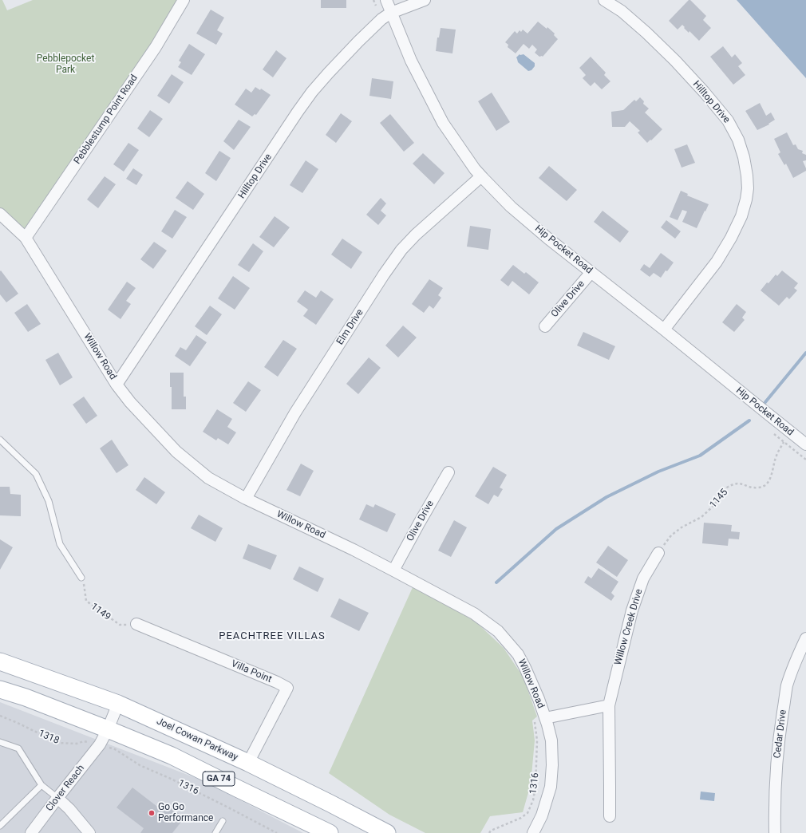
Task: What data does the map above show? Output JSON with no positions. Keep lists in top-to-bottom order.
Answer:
{
  "streets": {
    "main road": ["Joel Cowan Parkway", "GA 74"],
    "street": [
      "Hilltop Drive",
      "Pebblestump Point Road",
      "Hip Pocket Road",
      "Olive Drive",
      "Elm Drive",
      "Willow Road",
      "Willow Creek Drive",
      "Villa Point",
      "Cedar Drive",
      "Clover Reach"
    ],
    "path": [
      "1145",
      "1149",
      "1318",
      "1316"
    ]
  },
  "crossings": [
    ["Hilltop Drive", "Hip Pocket Road"],
    ["Hilltop Drive", "Willow Road"],
    ["Pebblestump Point Road", "Willow Road"],
    ["Hip Pocket Road", "Olive Drive"],
    ["Hip Pocket Road", "Elm Drive"],
    ["Olive Drive", "Willow Road"],
    ["Elm Drive", "Willow Road"],
    ["Willow Road", "1316"],
    ["1145", "Willow Creek Drive"],
    ["Villa Point", "Joel Cowan Parkway"],
    ["1318", "1316"],
    ["1318", "Clover Reach"],
    ["Joel Cowan Parkway", "Clover Reach"],
    ["GA 74", "Clover Reach"],
    ["1316", "Clover Reach"]
  ],
  "districts": ["PEACHTREE VILLAS"],
  "parks": ["Pebblepocket Park"],
  "places": ["Go Go Performance"]
}
